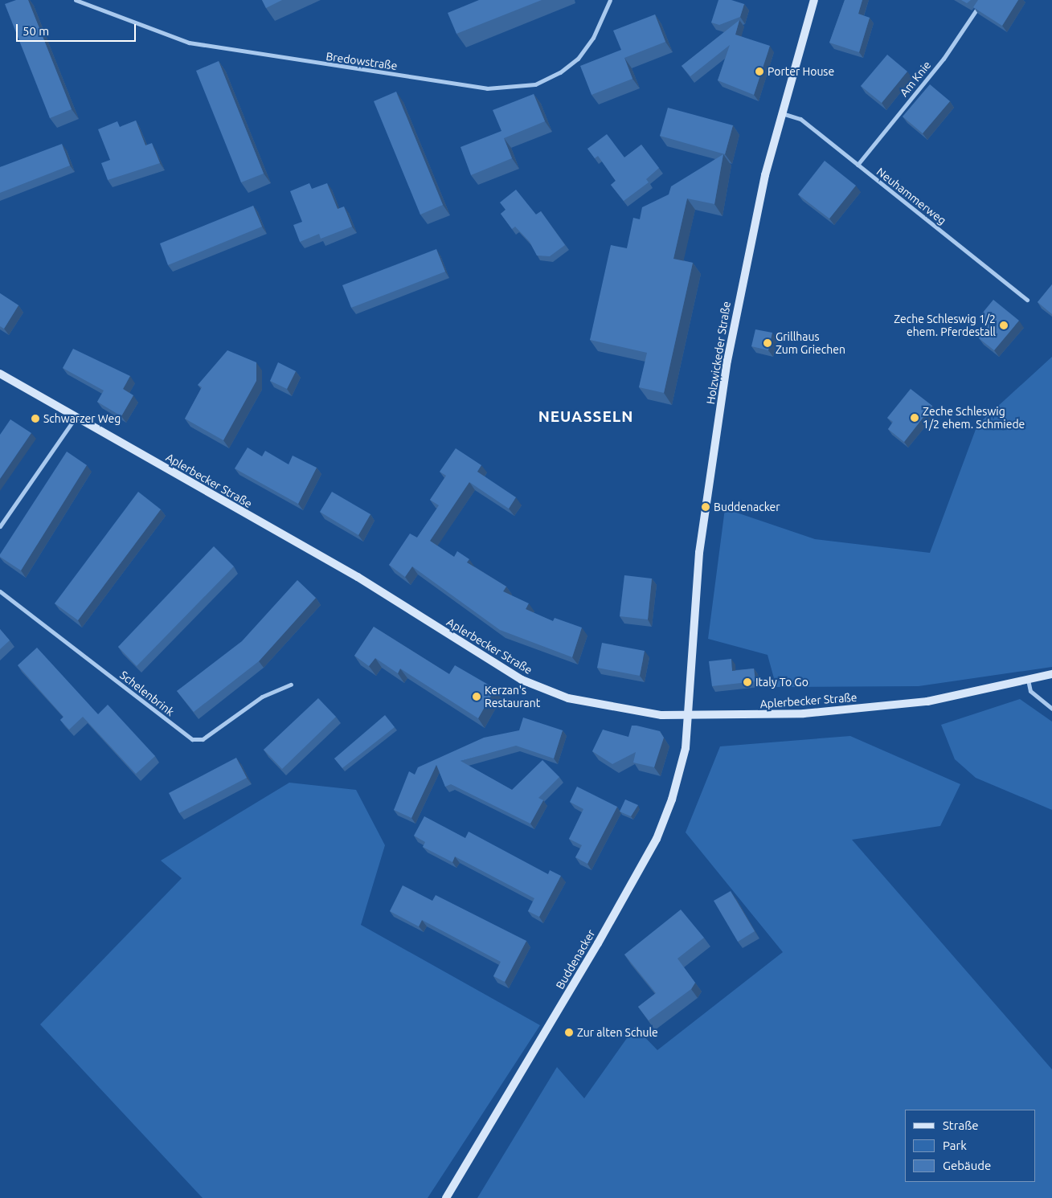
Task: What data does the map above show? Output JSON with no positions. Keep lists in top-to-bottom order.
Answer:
{
  "streets": {
    "main road": ["Holzwickeder Straße", "Aplerbecker Straße", "Buddenacker"],
    "street": [
      "Bredowstraße",
      "Am Knie",
      "Neuhammerweg",
      "Schelenbrink"
    ]
  },
  "crossings": [
    ["Am Knie", "Neuhammerweg"],
    ["Neuhammerweg", "Holzwickeder Straße"],
    ["Holzwickeder Straße", "Aplerbecker Straße"],
    ["Holzwickeder Straße", "Buddenacker"],
    ["Aplerbecker Straße", "Buddenacker"]
  ],
  "districts": ["NEUASSELN"],
  "places": [
    "Porter House",
    "Zeche Schleswig 1/2 ehem. Pferdestall",
    "Grillhaus Zum Griechen",
    "Zeche Schleswig 1/2 ehem. Schmiede",
    "Schwarzer Weg",
    "Buddenacker",
    "Italy To Go",
    "Kerzan's Restaurant",
    "Zur alten Schule"
  ],
  "legend": ["Straße", "Park", "Gebäude"],
  "scale_bar": "50 m"
}
